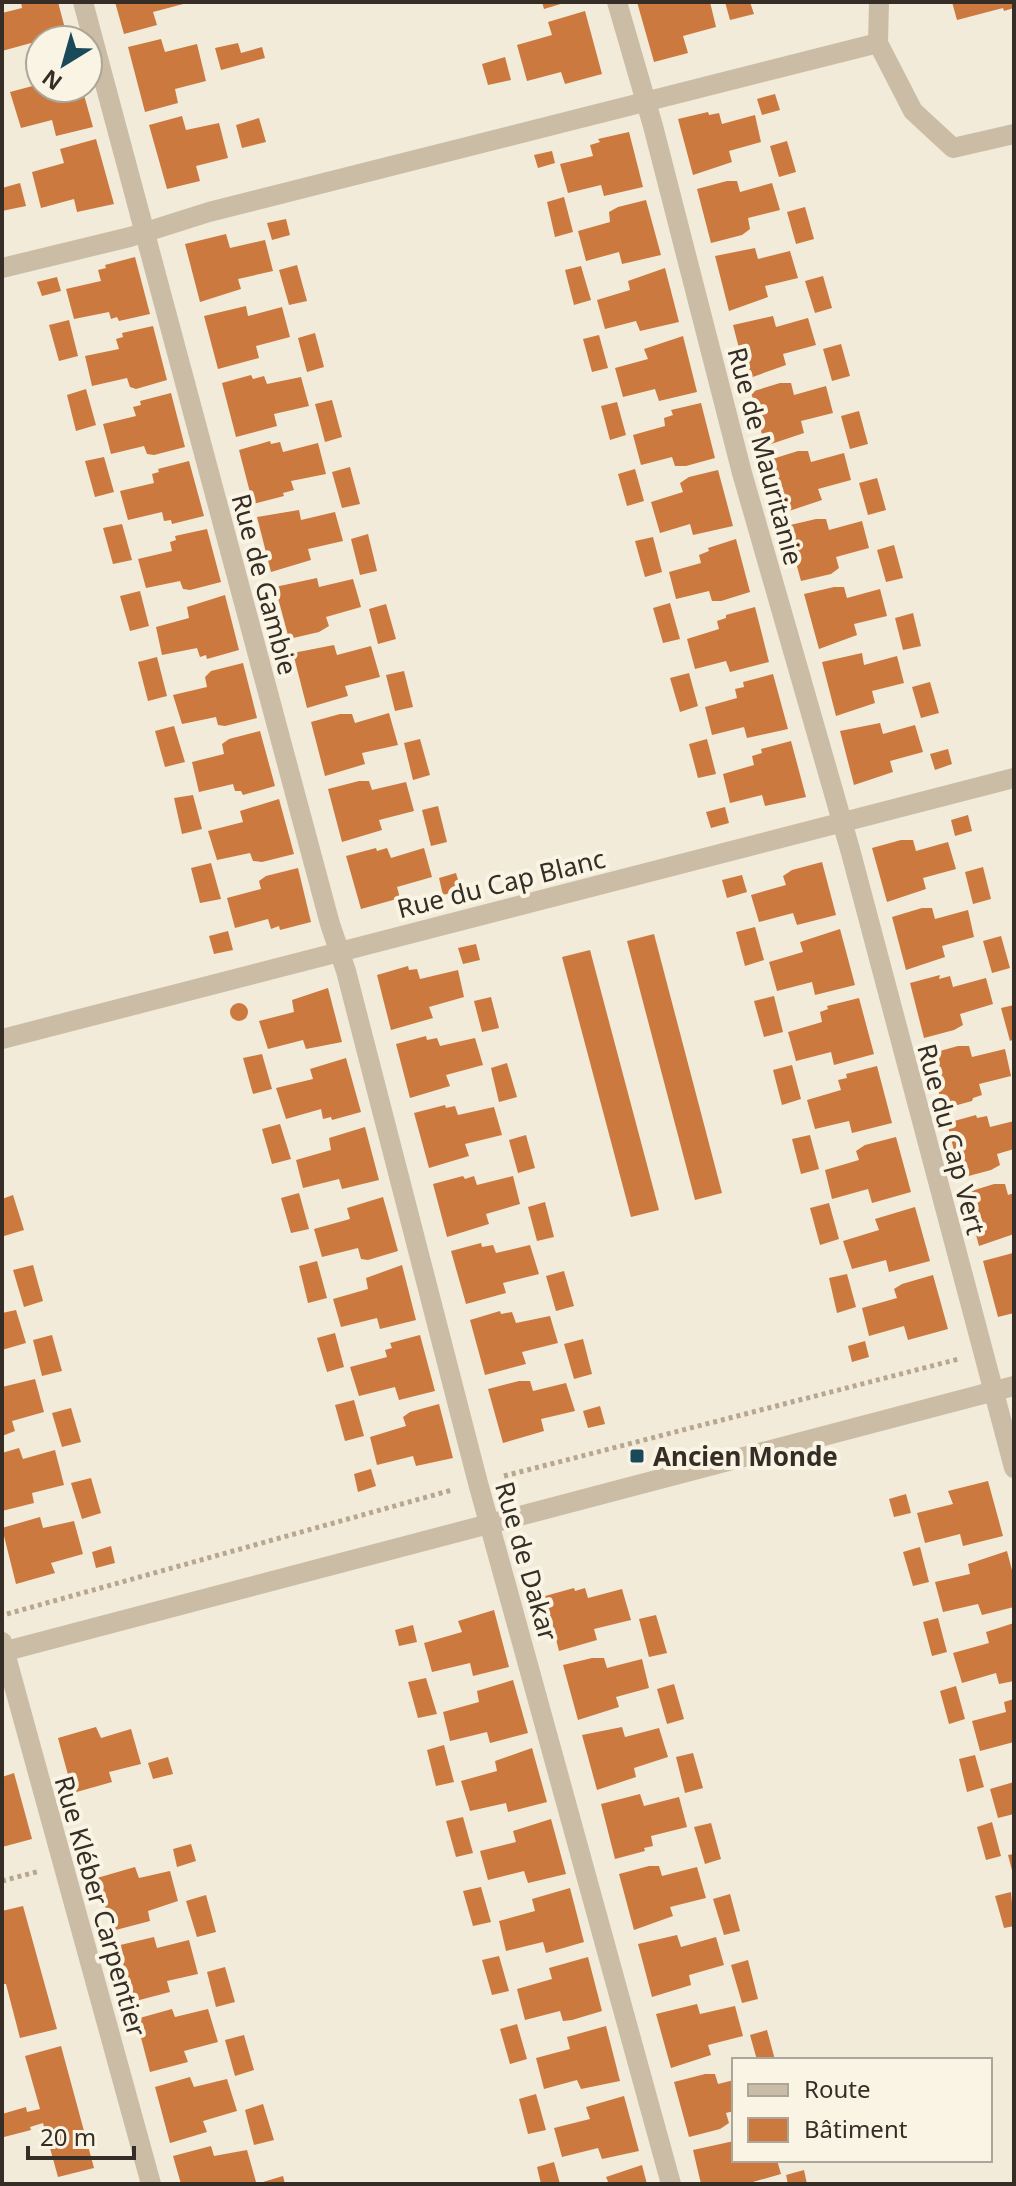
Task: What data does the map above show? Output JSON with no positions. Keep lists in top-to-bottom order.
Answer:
{
  "streets": {
    "street": [
      "Rue de Mauritanie",
      "Rue de Gambie",
      "Rue du Cap Blanc",
      "Rue du Cap Vert",
      "Rue de Dakar",
      "Rue Kléber Carpentier"
    ]
  },
  "crossings": [
    ["Rue de Mauritanie", "Rue du Cap Blanc"],
    ["Rue de Mauritanie", "Rue du Cap Vert"],
    ["Rue de Gambie", "Rue du Cap Blanc"],
    ["Rue de Gambie", "Rue de Dakar"],
    ["Rue du Cap Blanc", "Rue du Cap Vert"],
    ["Rue du Cap Blanc", "Rue de Dakar"]
  ],
  "places": {
    "transit": ["Ancien Monde"]
  },
  "legend": ["Route", "Bâtiment"],
  "scale_bar": "20 m",
  "north": "bottom left"
}
